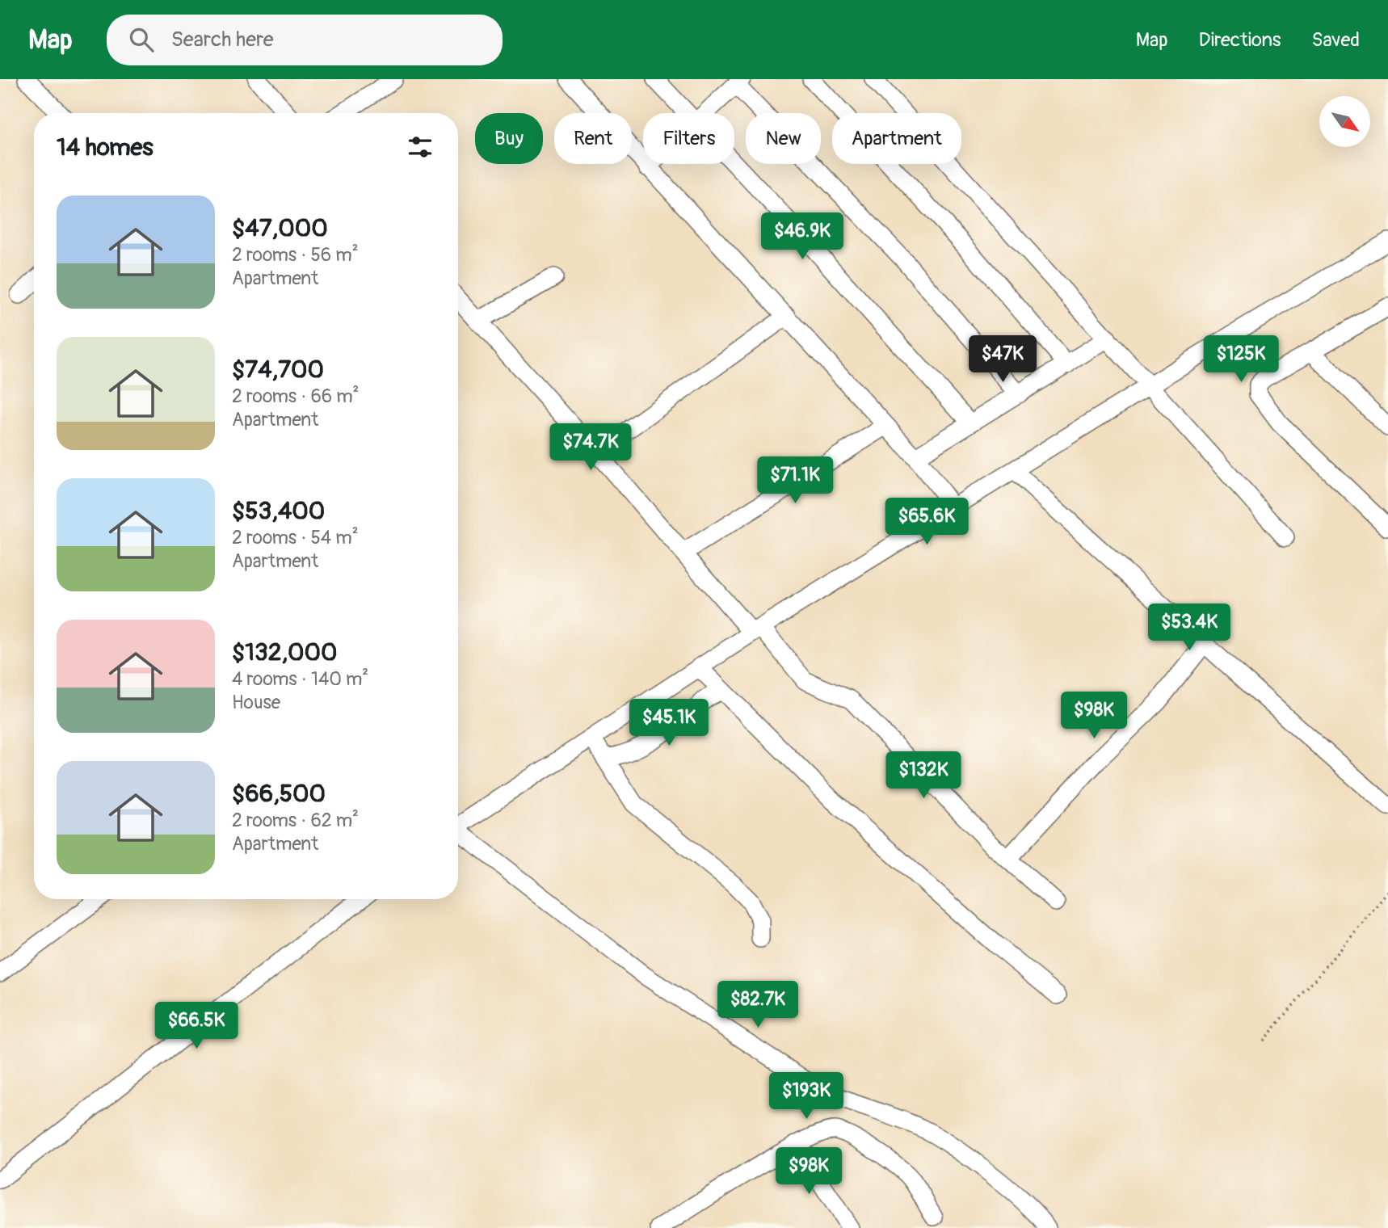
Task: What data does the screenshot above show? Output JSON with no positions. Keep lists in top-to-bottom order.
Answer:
{
  "north": "bottom right",
  "page": {
    "header": "Map",
    "search": "Search here",
    "nav": ["Map", "Directions", "Saved"],
    "chip": [
      "Buy",
      "Rent",
      "Filters",
      "New",
      "Apartment"
    ],
    "heading": "14 homes",
    "list": [
      {
        "name": "$47,000",
        "note": "2 rooms · 56 m² · Apartment"
      },
      {
        "name": "$74,700",
        "note": "2 rooms · 66 m² · Apartment"
      },
      {
        "name": "$53,400",
        "note": "2 rooms · 54 m² · Apartment"
      },
      {
        "name": "$132,000",
        "note": "4 rooms · 140 m² · House"
      },
      {
        "name": "$66,500",
        "note": "2 rooms · 62 m² · Apartment"
      }
    ],
    "price": [
      "$46.9K",
      "$47K",
      "$125K",
      "$74.7K",
      "$71.1K",
      "$65.6K",
      "$53.4K",
      "$98K",
      "$45.1K",
      "$132K",
      "$82.7K",
      "$66.5K",
      "$193K",
      "$98K"
    ]
  }
}
